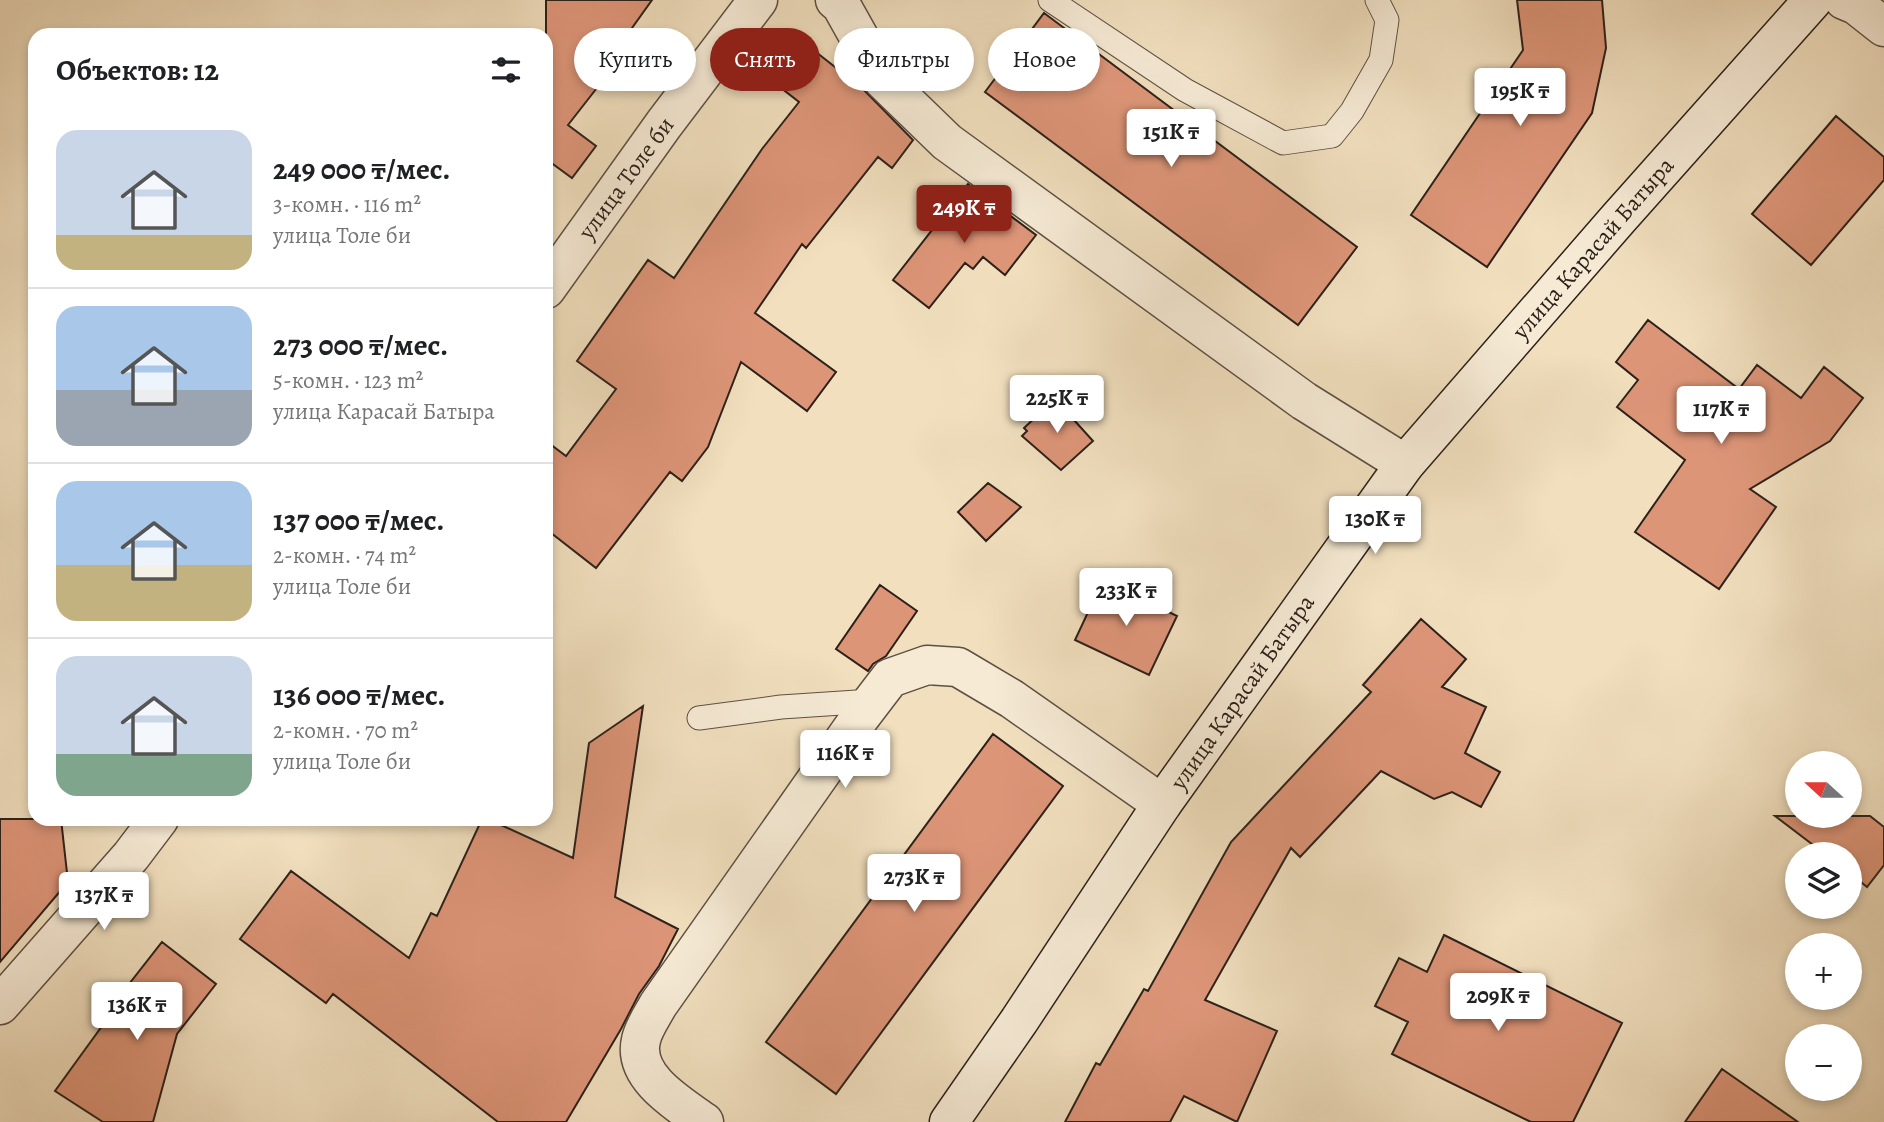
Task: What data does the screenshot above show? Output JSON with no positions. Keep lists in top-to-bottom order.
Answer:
{
  "streets": {
    "street": ["улица Толе би", "улица Карасай Батыра"]
  },
  "north": "left",
  "page": {
    "chip": [
      "Купить",
      "Снять",
      "Фильтры",
      "Новое"
    ],
    "heading": "Объектов: 12",
    "price": [
      "195K ₸",
      "151K ₸",
      "249K ₸",
      "225K ₸",
      "117K ₸",
      "130K ₸",
      "233K ₸",
      "116K ₸",
      "273K ₸",
      "137K ₸",
      "209K ₸",
      "136K ₸"
    ],
    "list": [
      {
        "name": "249 000 ₸/мес.",
        "note": "3-комн. · 116 m² · улица Толе би"
      },
      {
        "name": "273 000 ₸/мес.",
        "note": "5-комн. · 123 m² · улица Карасай Батыра"
      },
      {
        "name": "137 000 ₸/мес.",
        "note": "2-комн. · 74 m² · улица Толе би"
      },
      {
        "name": "136 000 ₸/мес.",
        "note": "2-комн. · 70 m² · улица Толе би"
      }
    ],
    "map_buttons": ["+", "−"]
  }
}
